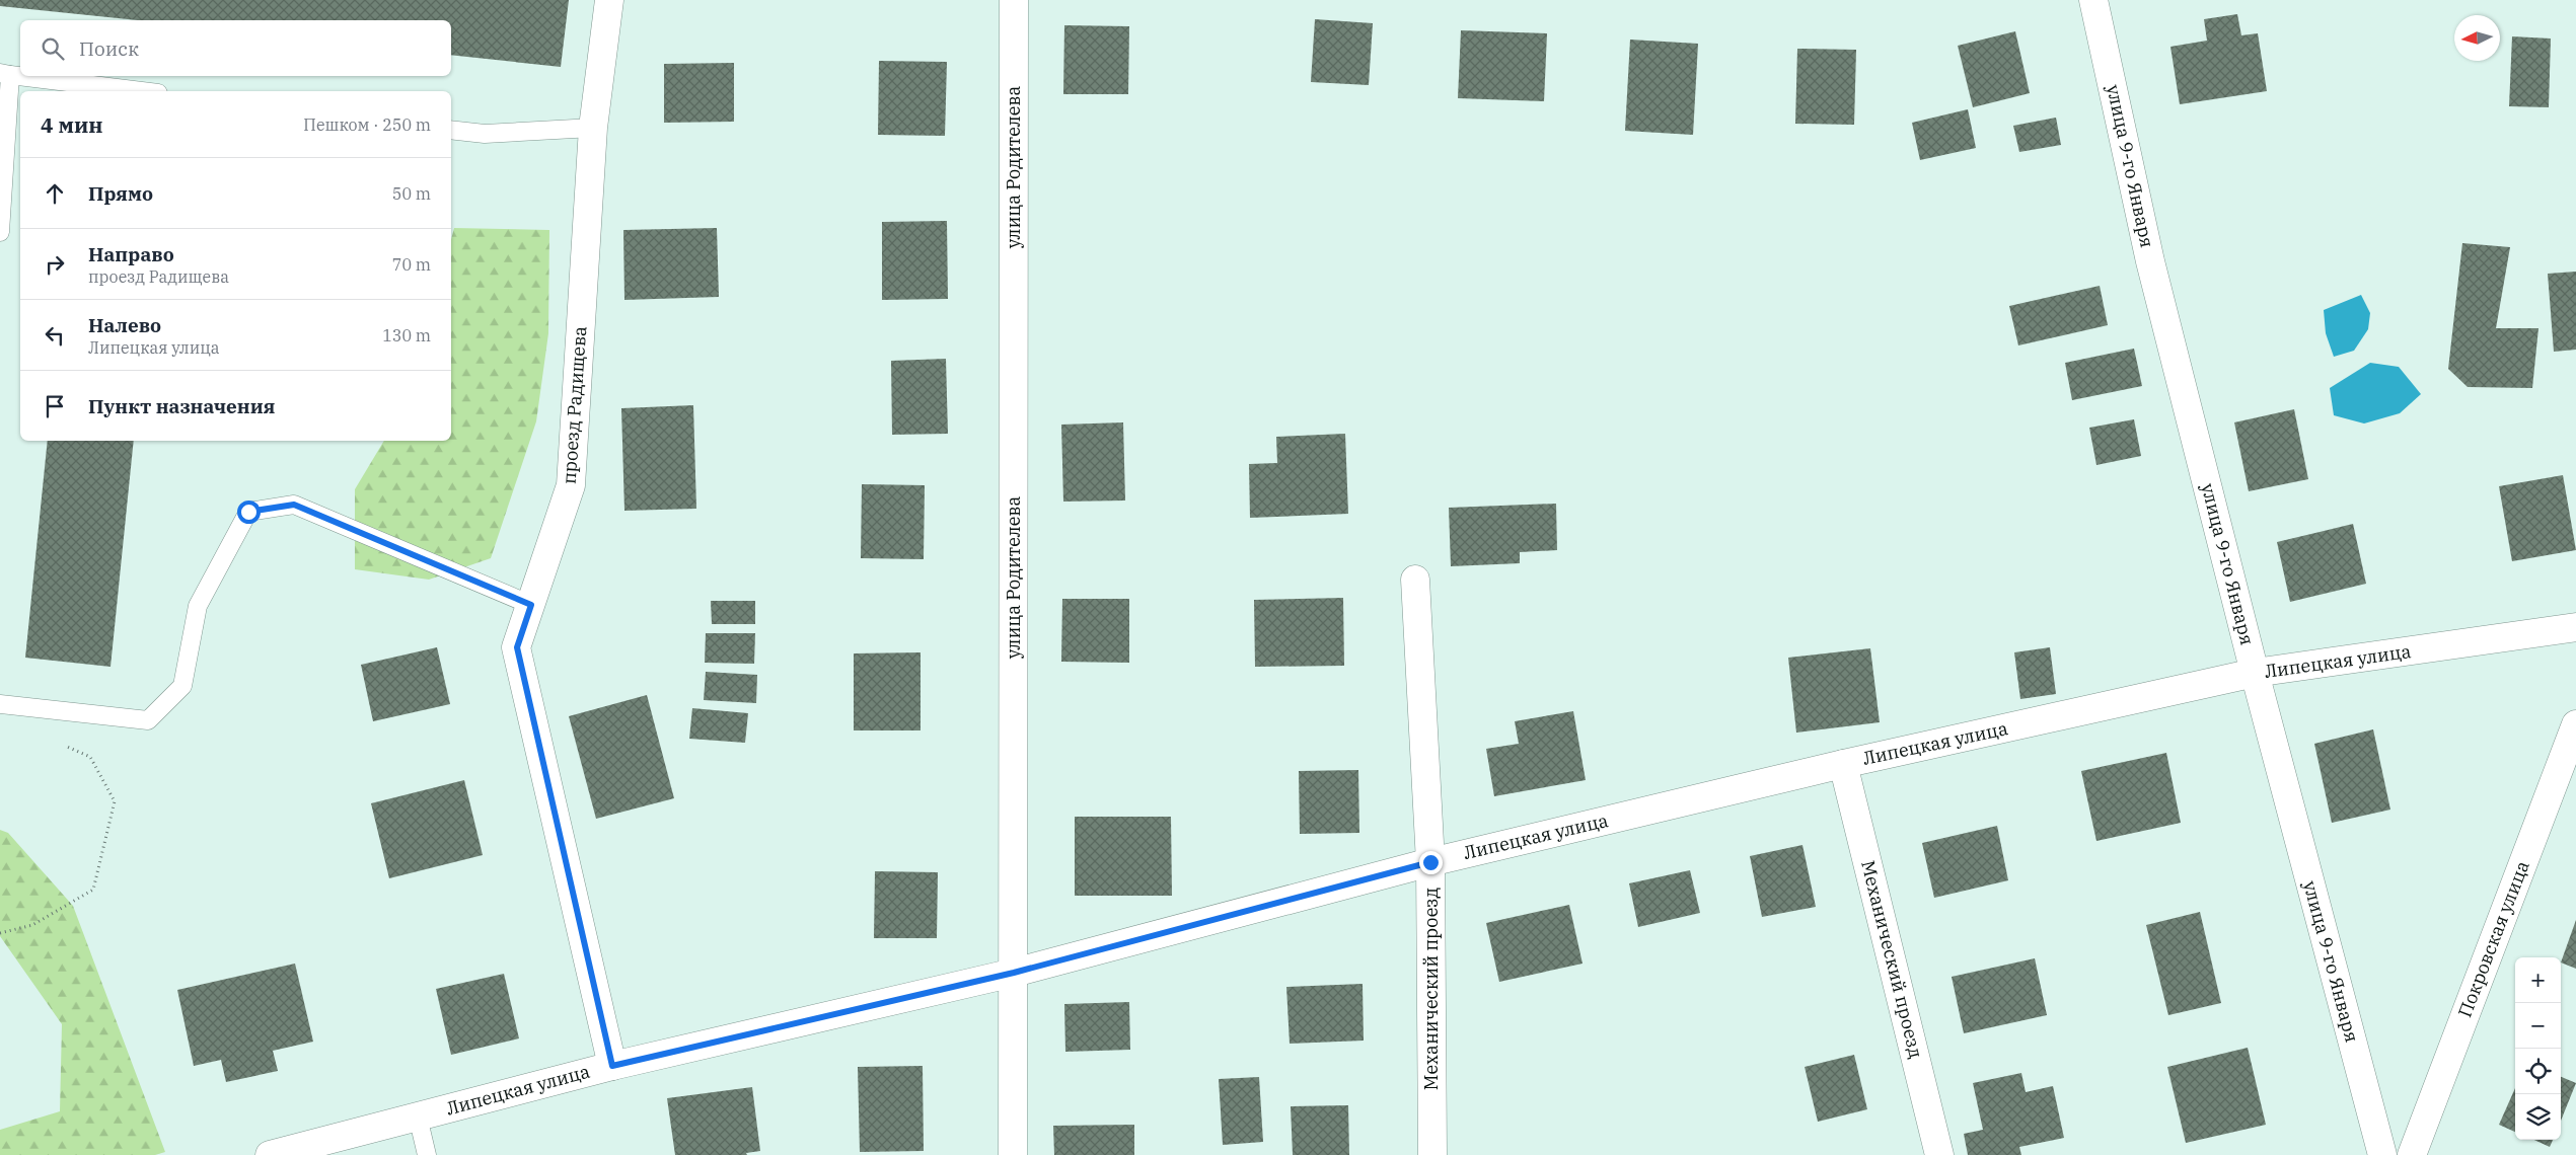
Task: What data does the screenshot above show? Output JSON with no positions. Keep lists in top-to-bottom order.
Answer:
{
  "streets": {
    "street": [
      "улица 9-го Января",
      "улица Родителева",
      "проезд Радищева",
      "Липецкая улица",
      "Покровская улица",
      "Механический проезд"
    ]
  },
  "crossings": [
    ["улица 9-го Января", "Липецкая улица"],
    ["улица Родителева", "Липецкая улица"],
    ["проезд Радищева", "Липецкая улица"],
    ["Липецкая улица", "Механический проезд"]
  ],
  "north": "left",
  "page": {
    "search": "Поиск",
    "heading": ["4 мин", "Пешком · 250 m"],
    "list": [
      ["Прямо", "50 m"],
      ["Направо", "проезд Радищева", "70 m"],
      ["Налево", "Липецкая улица", "130 m"],
      "Пункт назначения"
    ],
    "map_buttons": ["+", "−"]
  }
}
